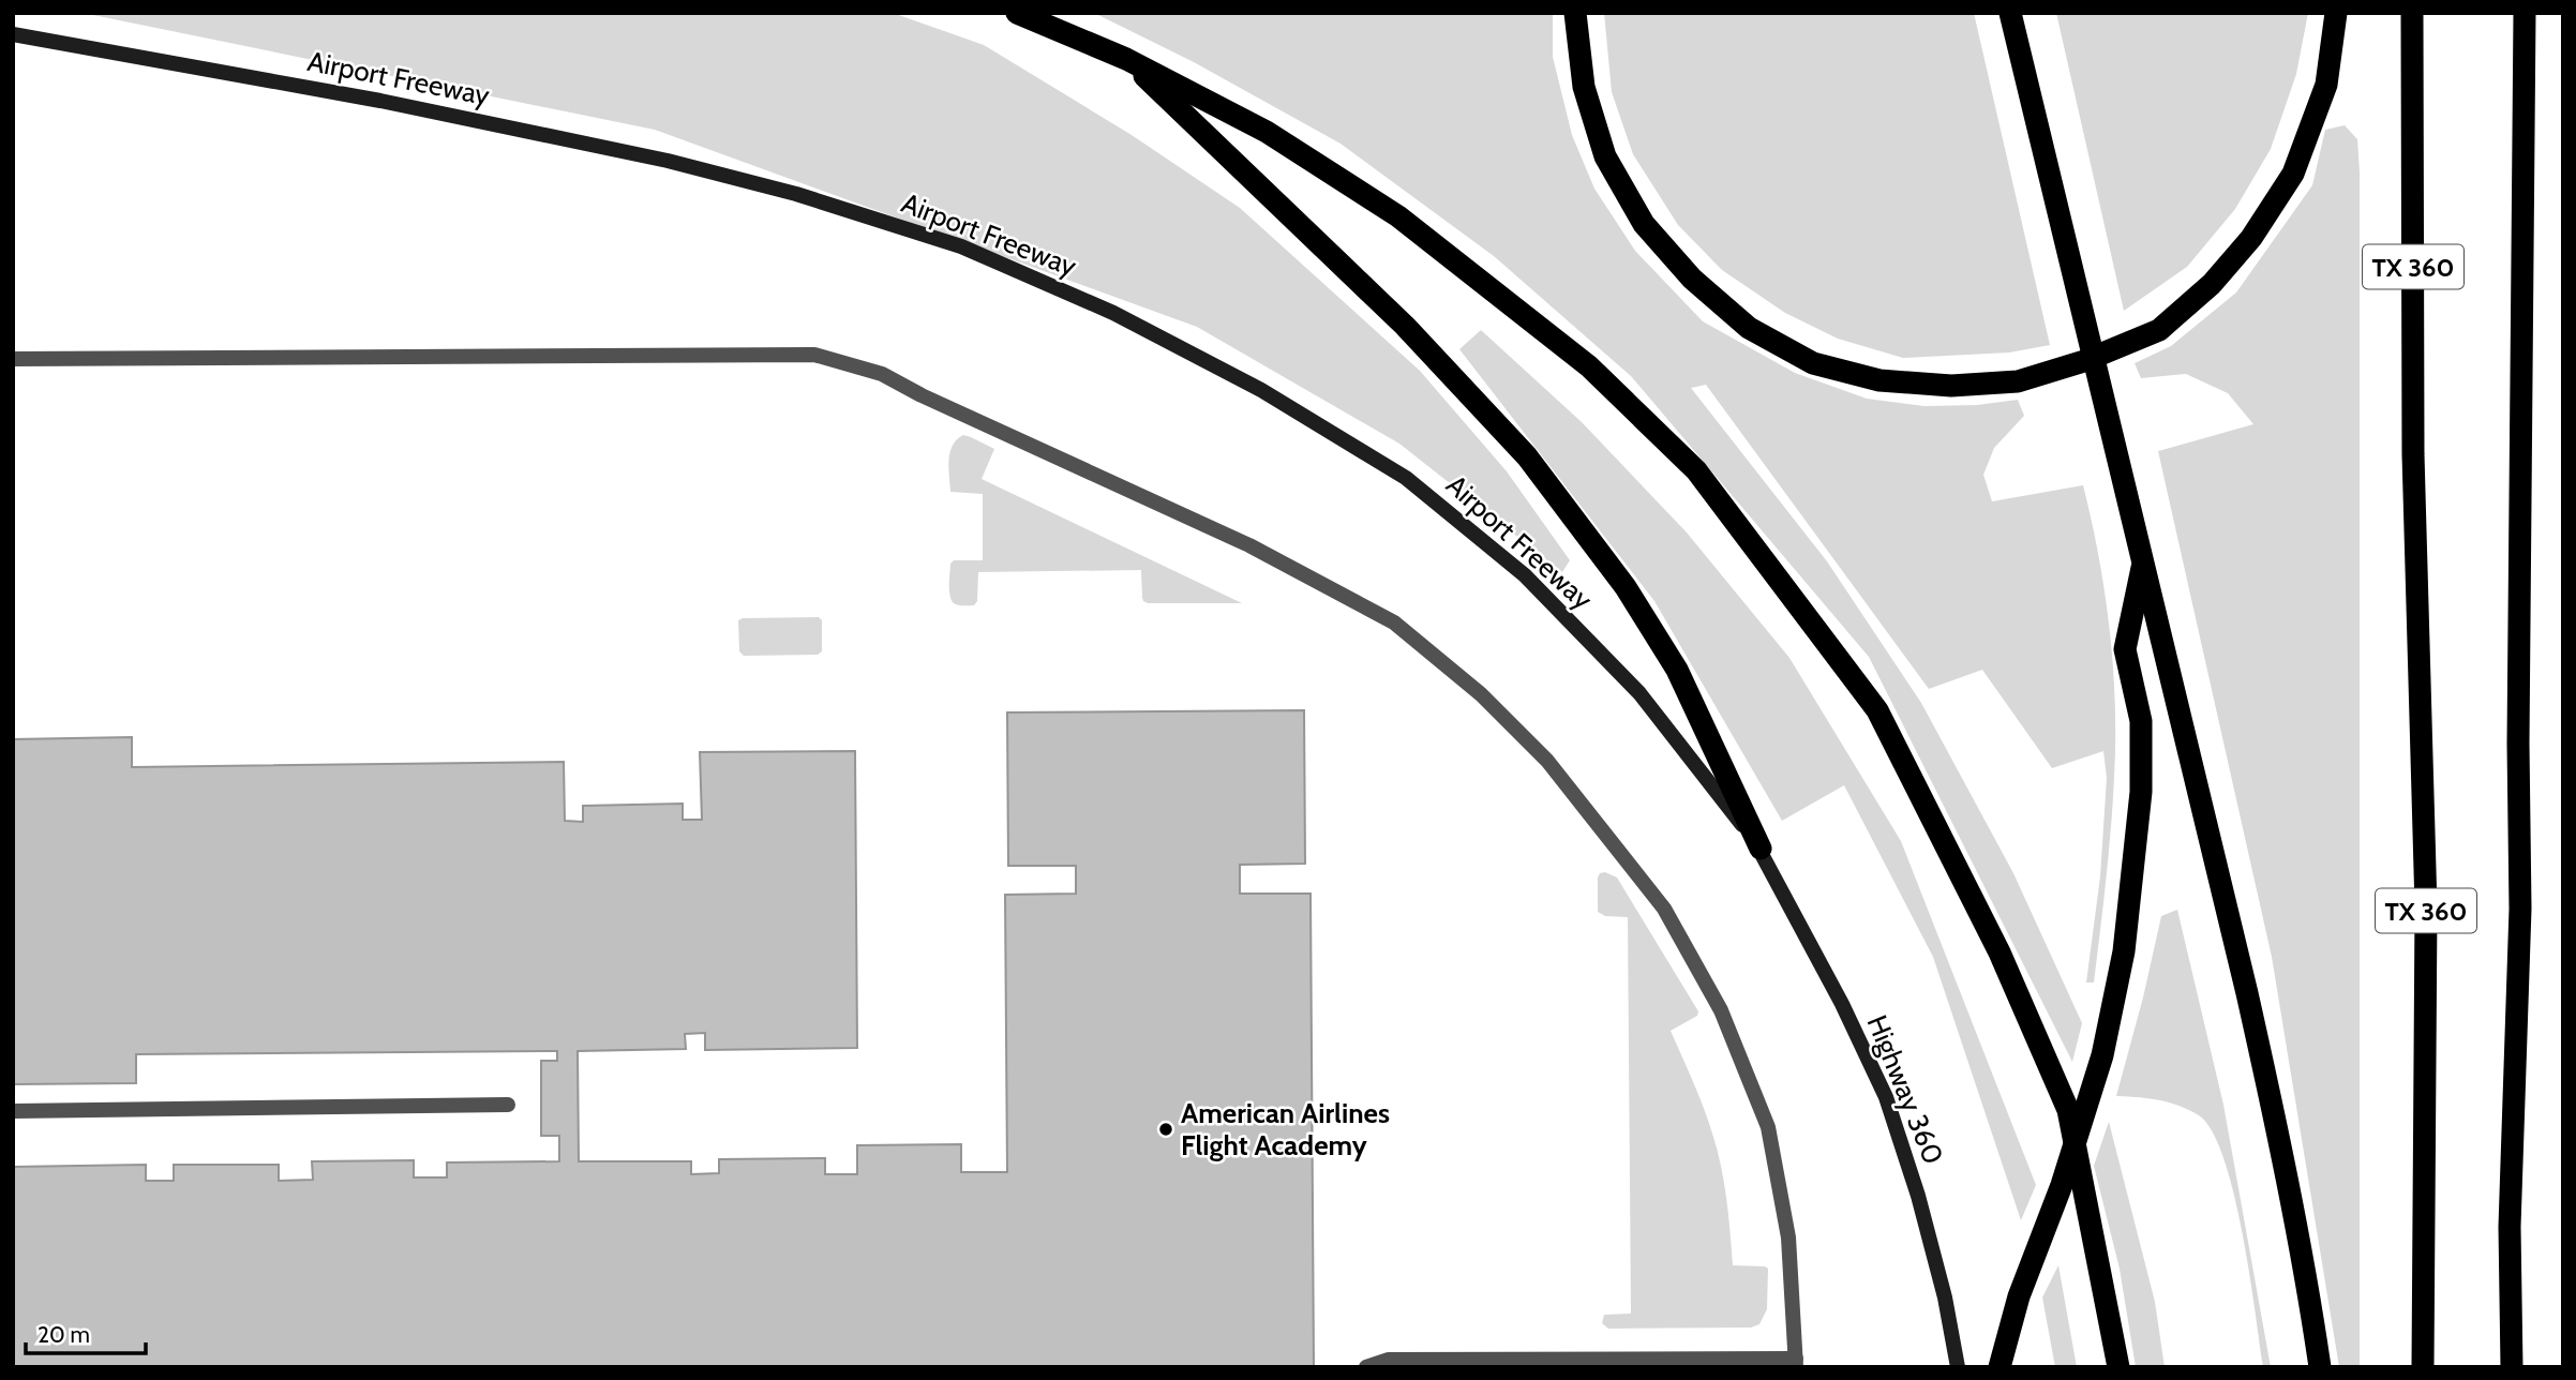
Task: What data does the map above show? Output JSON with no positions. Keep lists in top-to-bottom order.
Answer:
{
  "streets": {
    "highway": ["TX 360"],
    "main road": ["Airport Freeway", "Highway 360"]
  },
  "crossings": [
    ["Airport Freeway", "Highway 360"]
  ],
  "places": ["American Airlines Flight Academy"],
  "scale_bar": "20 m"
}
